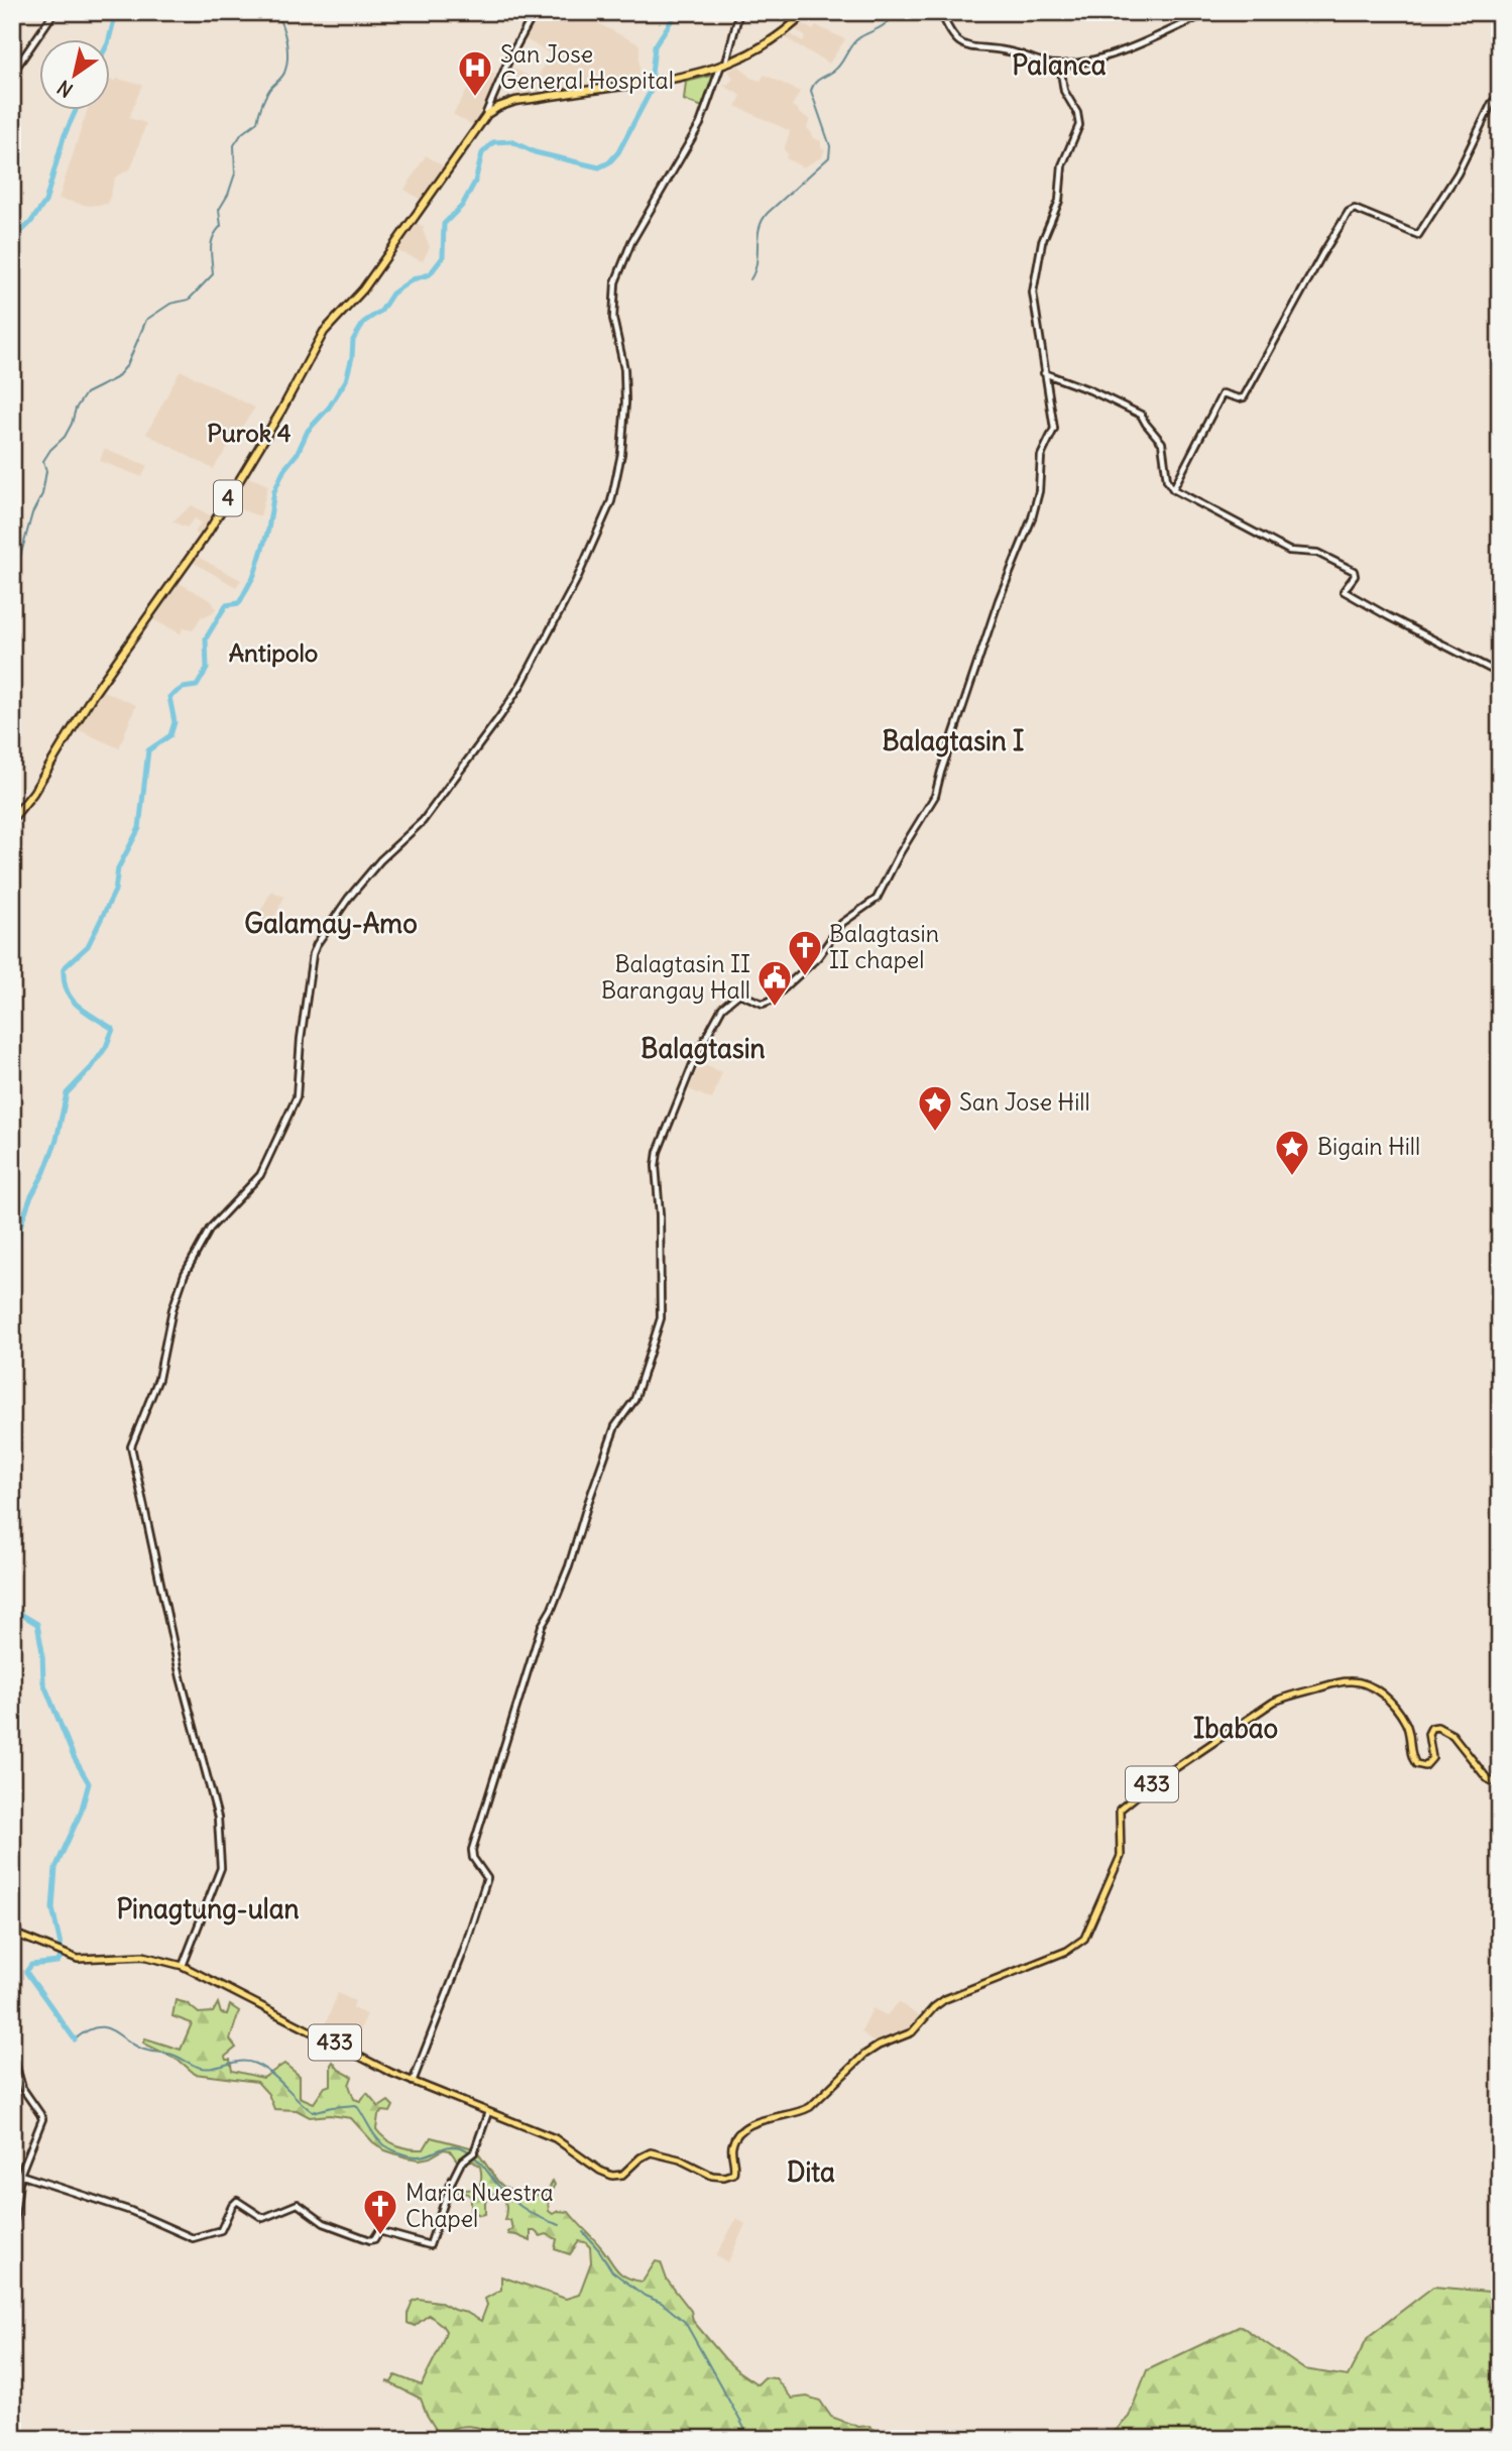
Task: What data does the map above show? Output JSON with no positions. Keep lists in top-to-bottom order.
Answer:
{
  "streets": {
    "highway": ["4"],
    "main road": ["433"]
  },
  "districts": [
    "Palanca",
    "Purok 4",
    "Antipolo",
    "Balagtasin I",
    "Galamay-Amo",
    "Balagtasin",
    "Ibabao",
    "Pinagtung-ulan",
    "Dita"
  ],
  "places": {
    "hospital": ["San Jose General Hospital"],
    "church": ["Balagtasin II chapel", "Maria Nuestra Chapel"],
    "public building": ["Balagtasin II Barangay Hall"],
    "place": ["San Jose Hill", "Bigain Hill"]
  },
  "north": "bottom left"
}
